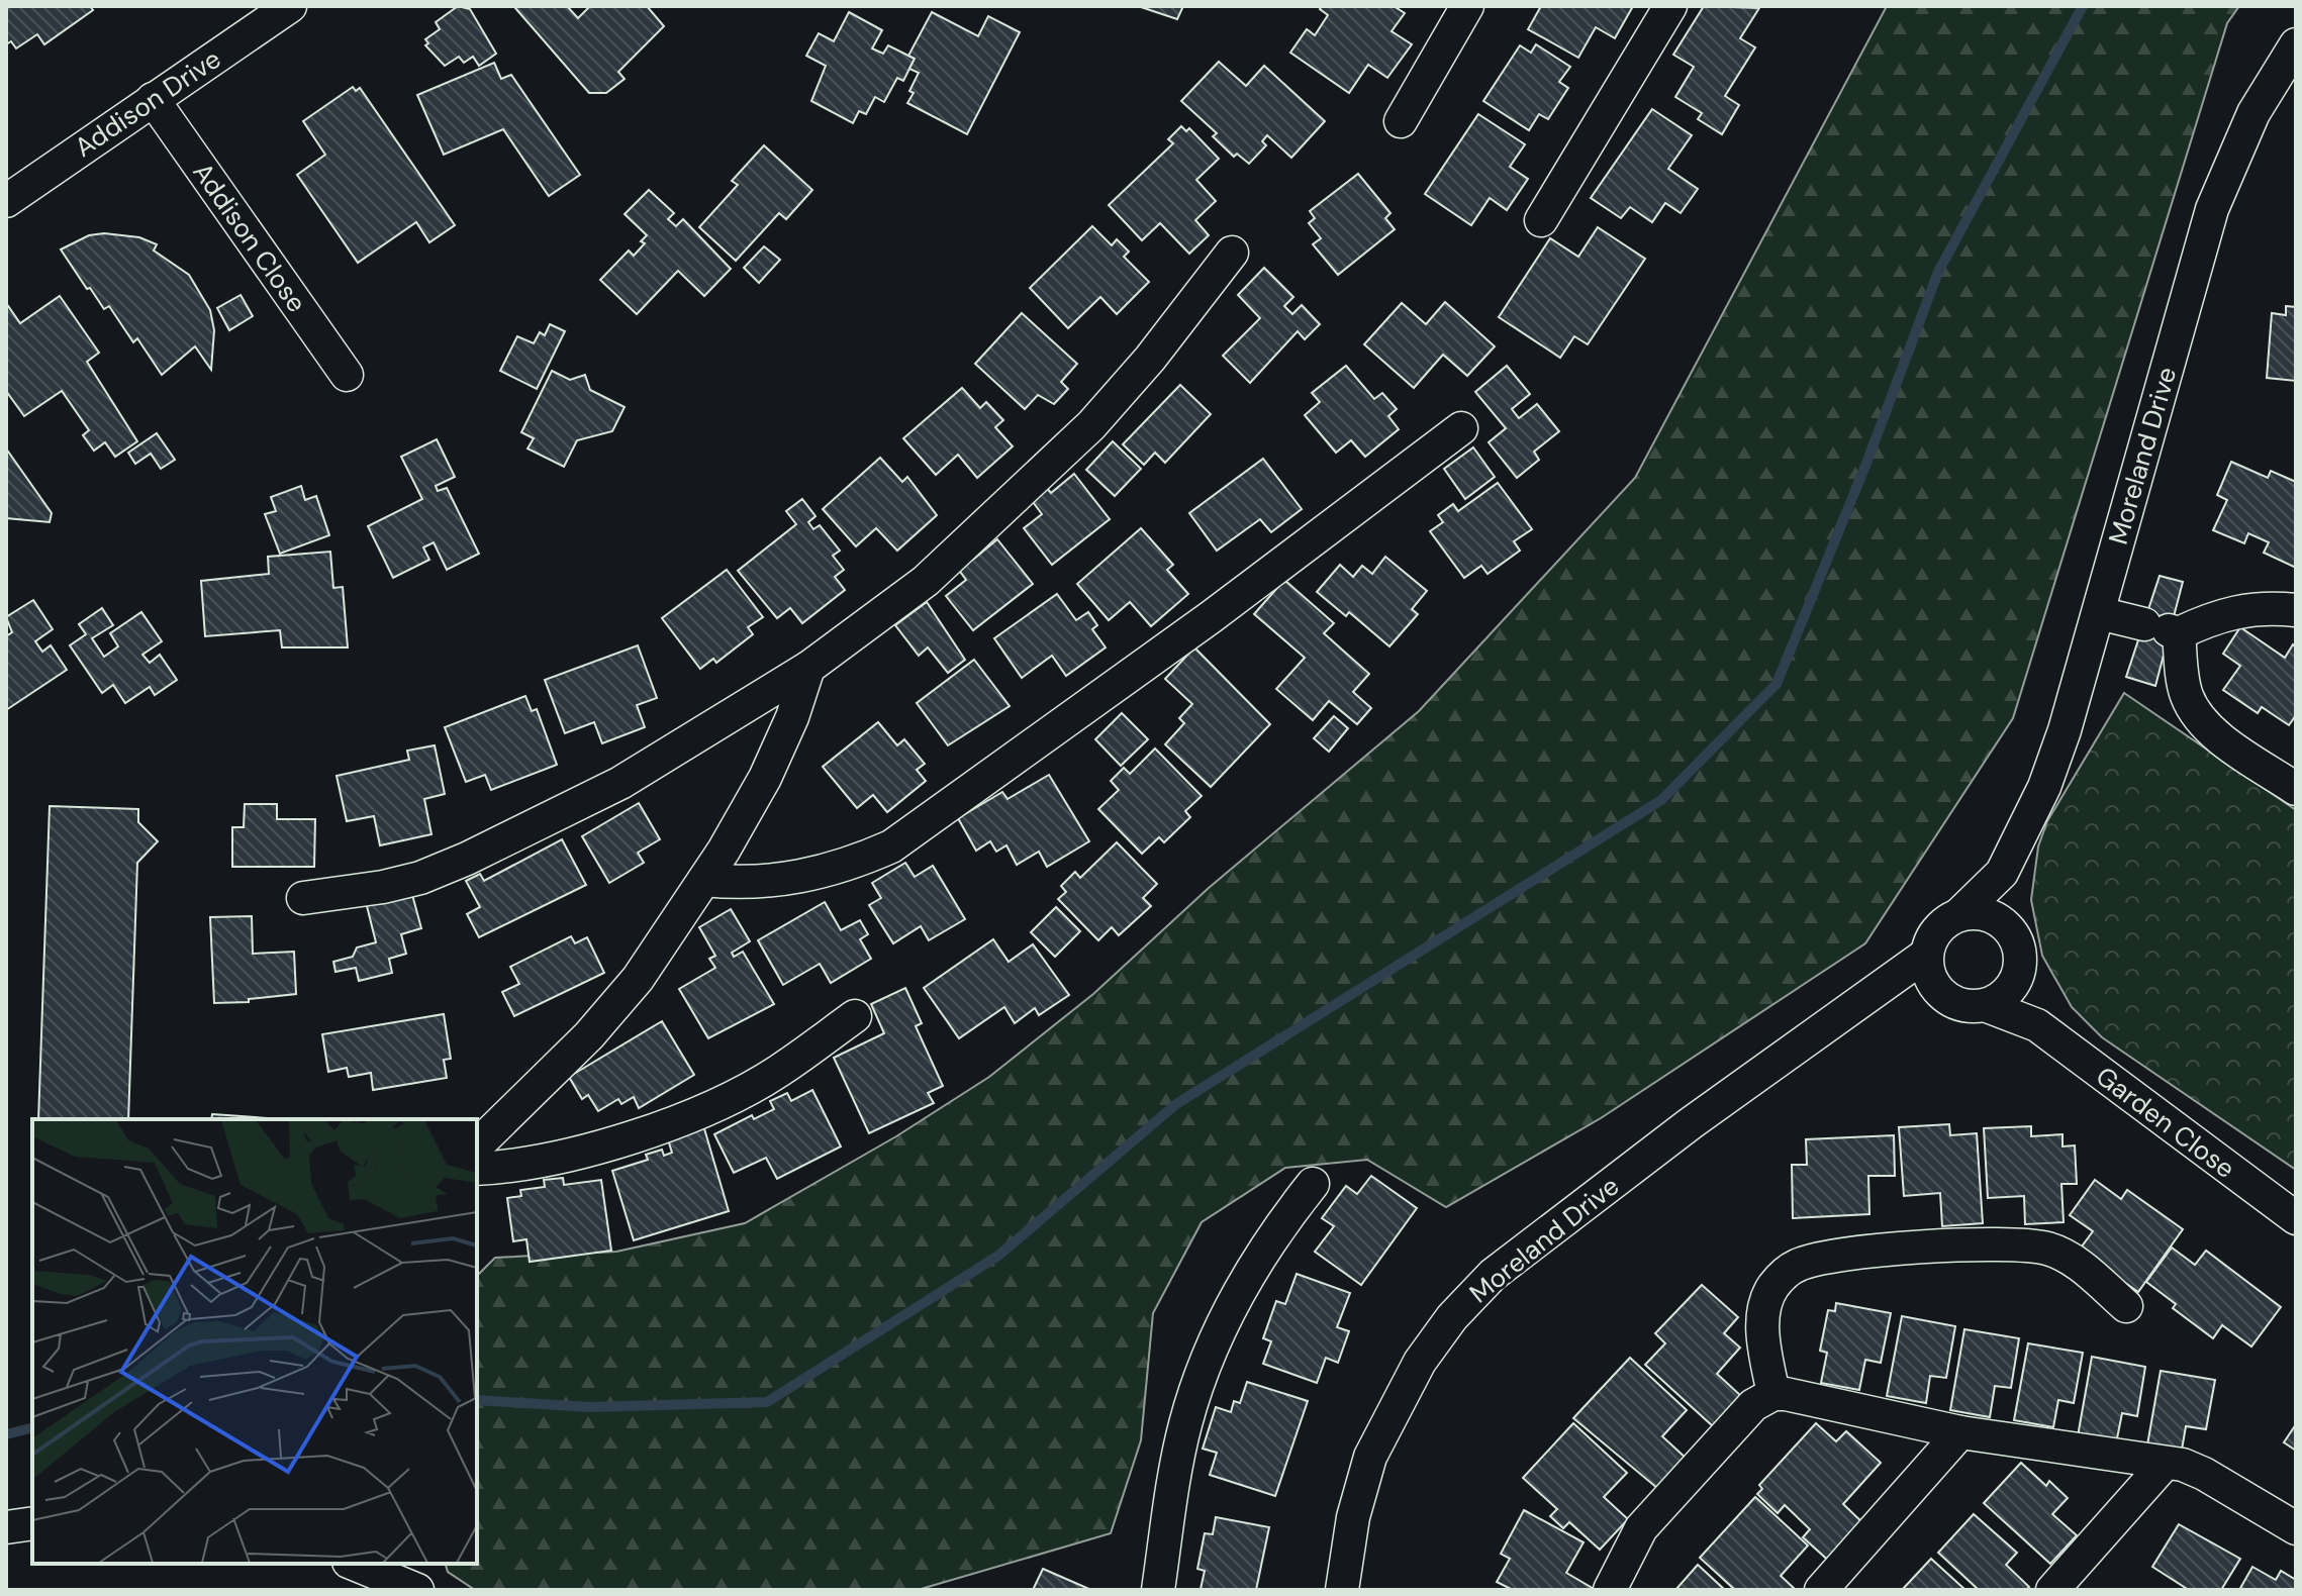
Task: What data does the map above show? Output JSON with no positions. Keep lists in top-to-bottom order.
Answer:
{
  "streets": {
    "street": [
      "Addison Drive",
      "Addison Close",
      "Moreland Drive",
      "Garden Close"
    ]
  },
  "crossings": [
    ["Addison Drive", "Addison Close"]
  ]
}
